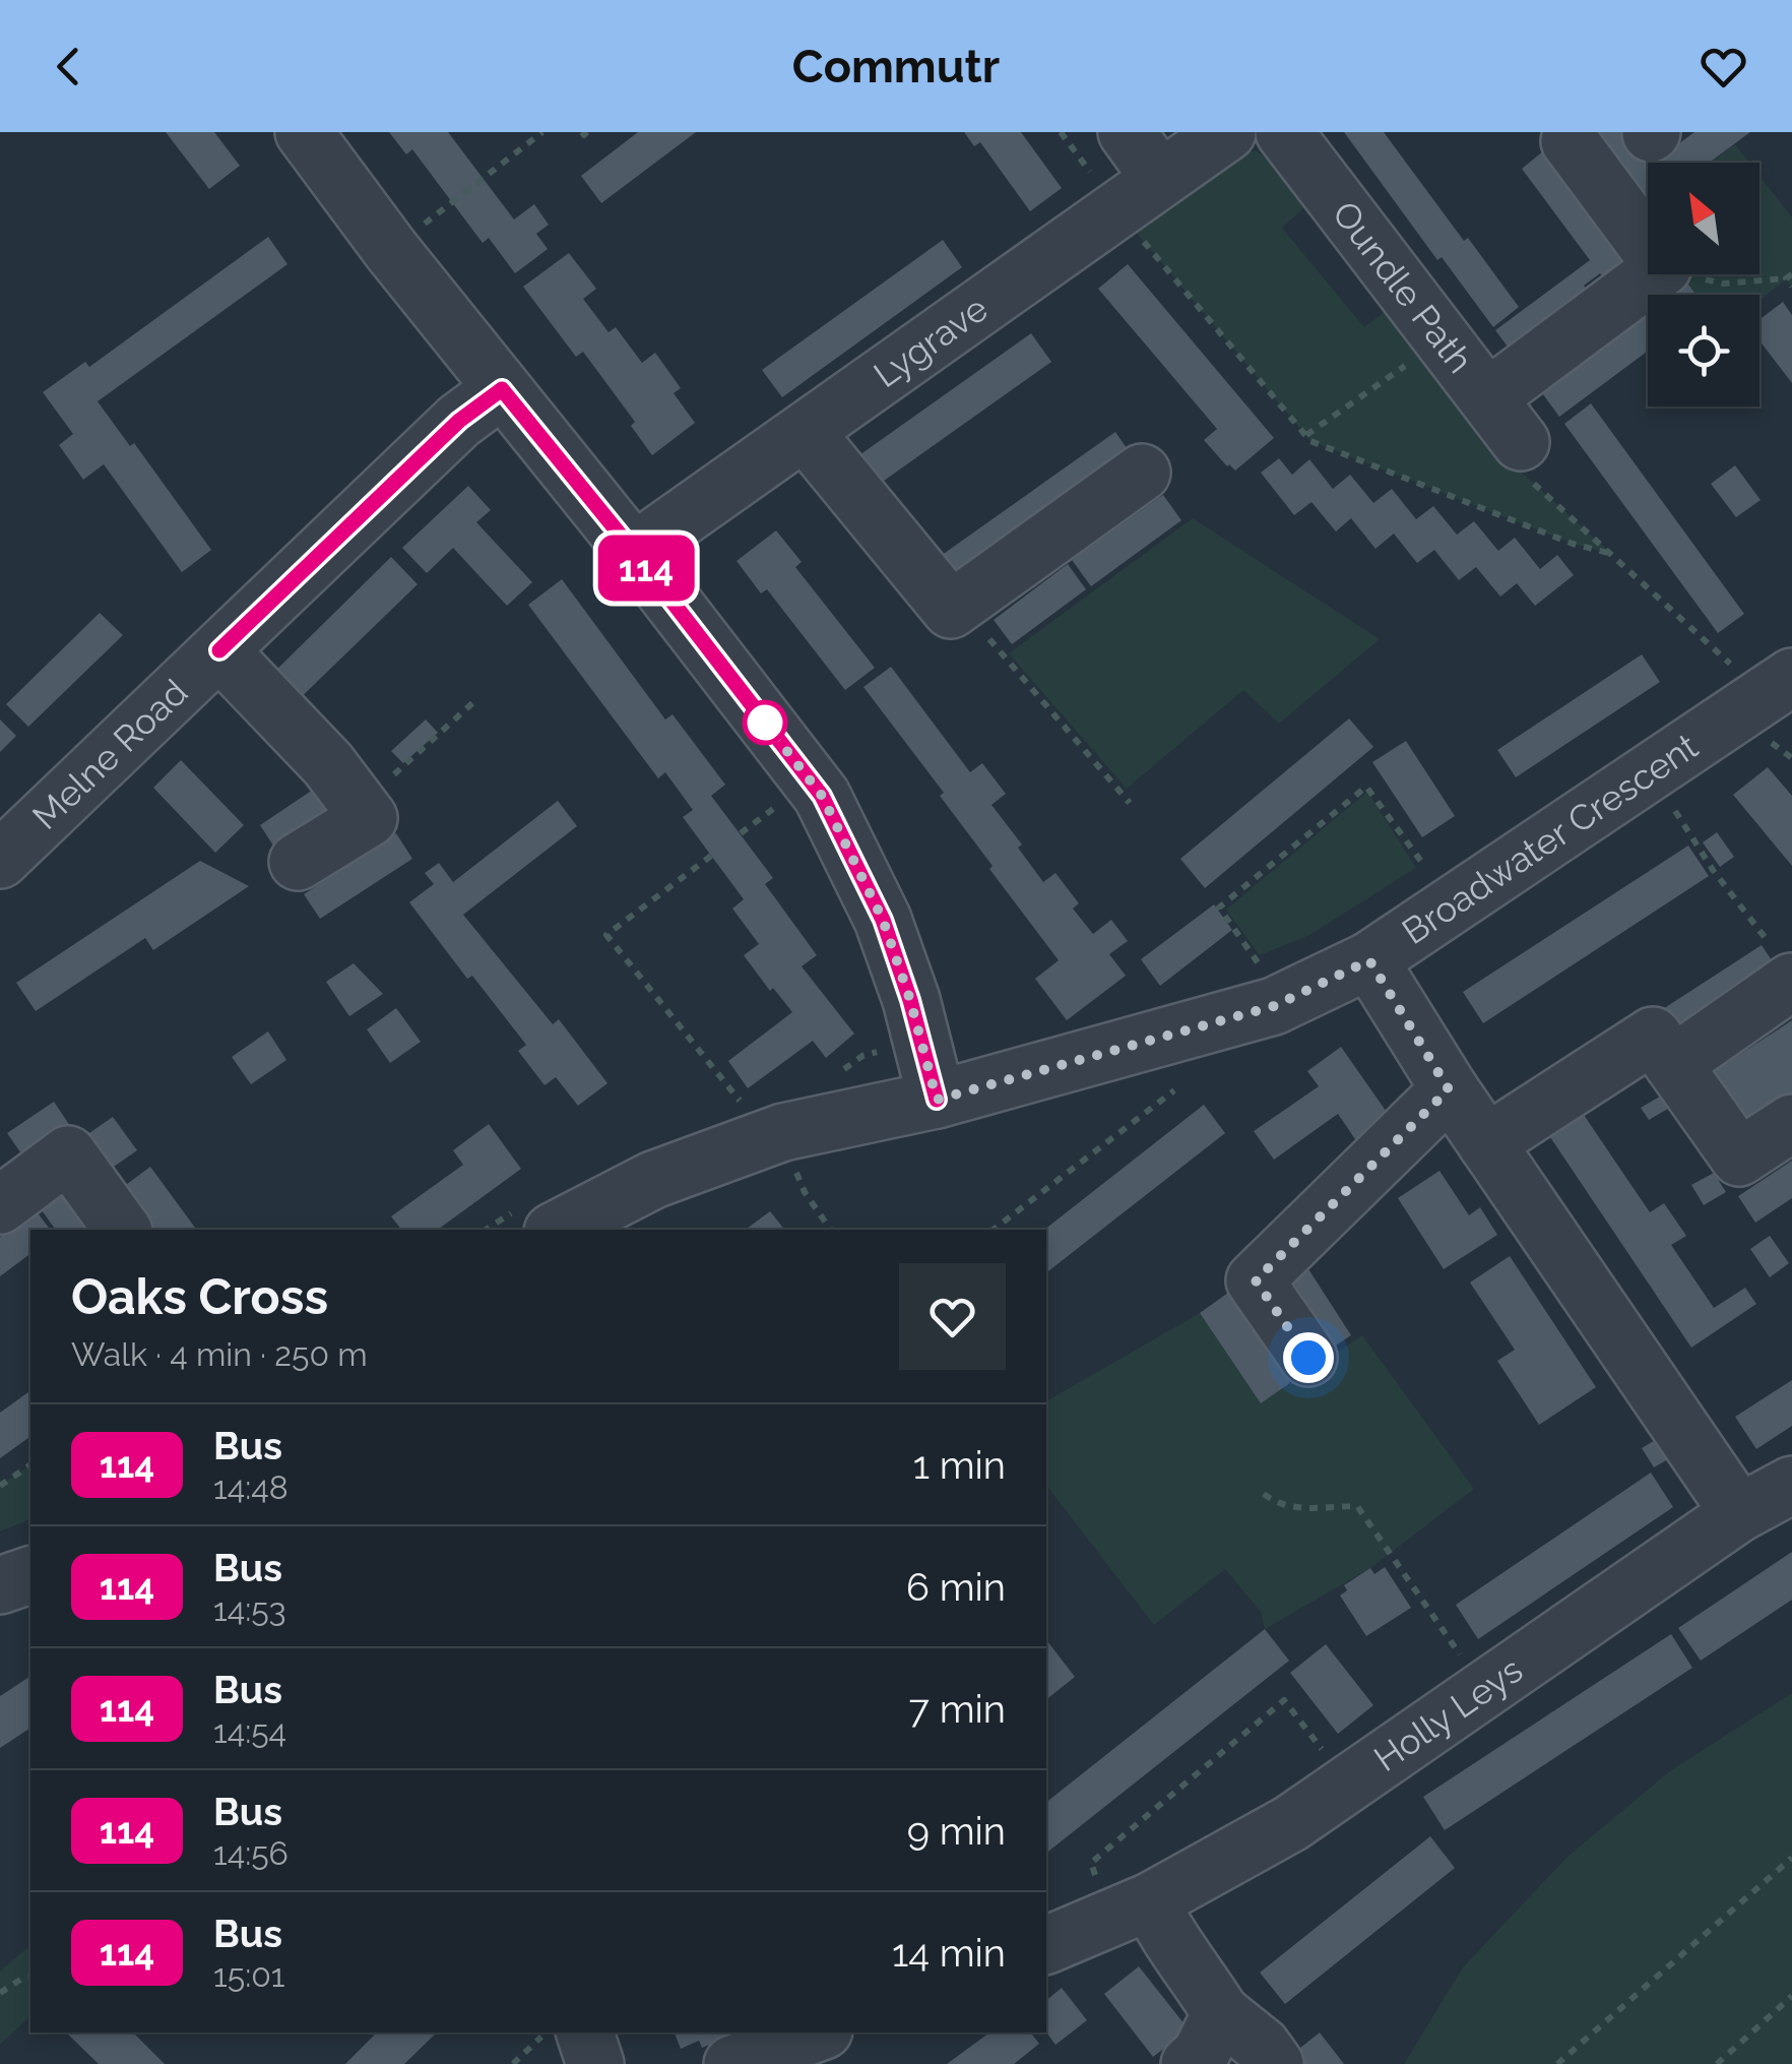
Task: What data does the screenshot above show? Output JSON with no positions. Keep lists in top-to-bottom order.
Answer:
{
  "streets": {
    "street": [
      "Oundle Path",
      "Lygrave",
      "Melne Road",
      "Broadwater Crescent",
      "Holly Leys"
    ]
  },
  "lines": ["bus line 114"],
  "north": "top left",
  "page": {
    "header": "Commutr",
    "on_map": "114",
    "heading": ["Oaks Cross", "Walk · 4 min · 250 m"],
    "list": [
      {
        "mark": "114",
        "name": "Bus",
        "note": "14:48",
        "value": "1 min"
      },
      {
        "mark": "114",
        "name": "Bus",
        "note": "14:53",
        "value": "6 min"
      },
      {
        "mark": "114",
        "name": "Bus",
        "note": "14:54",
        "value": "7 min"
      },
      {
        "mark": "114",
        "name": "Bus",
        "note": "14:56",
        "value": "9 min"
      },
      {
        "mark": "114",
        "name": "Bus",
        "note": "15:01",
        "value": "14 min"
      }
    ]
  }
}
